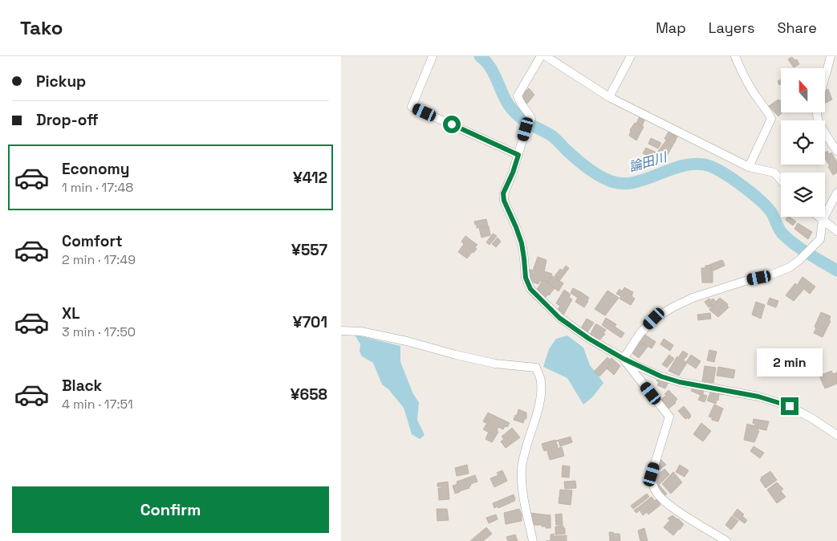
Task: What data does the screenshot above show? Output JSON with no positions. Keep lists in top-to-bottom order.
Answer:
{
  "water": ["論田川"],
  "north": "top",
  "page": {
    "header": "Tako",
    "nav": ["Map", "Layers", "Share"],
    "banner": ["Pickup", "Drop-off"],
    "list": [
      {
        "name": "Economy",
        "note": "1 min · 17:48",
        "value": "¥412"
      },
      {
        "name": "Comfort",
        "note": "2 min · 17:49",
        "value": "¥557"
      },
      {
        "name": "XL",
        "note": "3 min · 17:50",
        "value": "¥701"
      },
      {
        "name": "Black",
        "note": "4 min · 17:51",
        "value": "¥658"
      }
    ],
    "bubble": "2 min",
    "buttons": "Confirm"
  }
}
